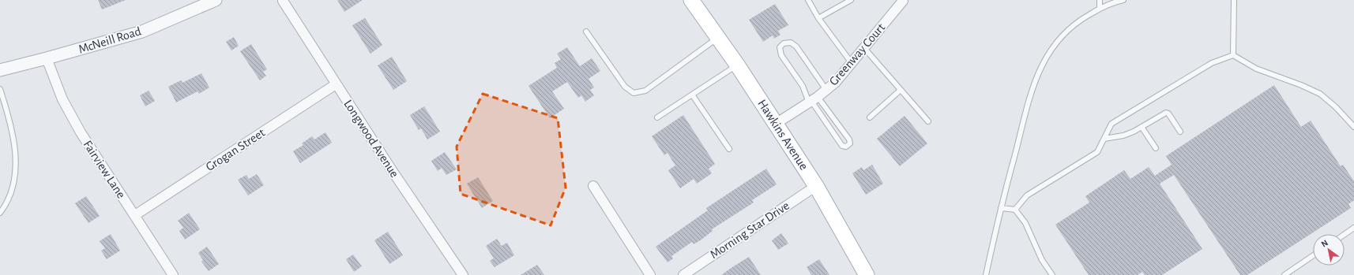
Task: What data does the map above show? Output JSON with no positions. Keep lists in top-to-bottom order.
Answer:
{
  "streets": {
    "main road": ["Hawkins Avenue"],
    "street": [
      "McNeill Road",
      "Greenway Court",
      "Longwood Avenue",
      "Grogan Street",
      "Fairview Lane",
      "Morning Star Drive"
    ]
  },
  "crossings": [
    ["McNeill Road", "Fairview Lane"],
    ["Greenway Court", "Hawkins Avenue"],
    ["Hawkins Avenue", "Morning Star Drive"],
    ["Longwood Avenue", "Grogan Street"],
    ["Grogan Street", "Fairview Lane"]
  ],
  "north": "top left"
}
